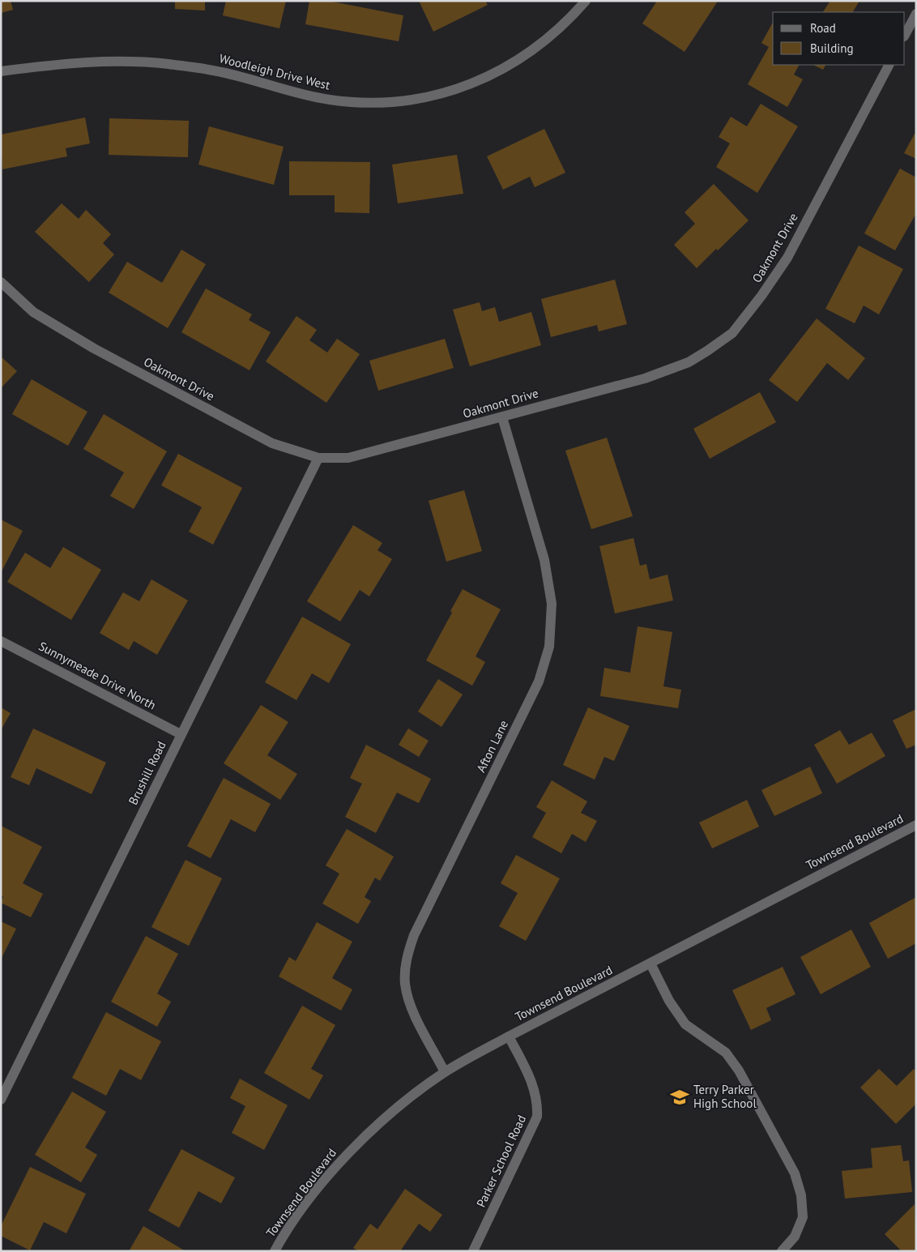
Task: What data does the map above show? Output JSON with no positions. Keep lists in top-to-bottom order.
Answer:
{
  "streets": {
    "street": [
      "Woodleigh Drive West",
      "Oakmont Drive",
      "Sunnymeade Drive North",
      "Afton Lane",
      "Brushill Road",
      "Townsend Boulevard",
      "Parker School Road"
    ]
  },
  "crossings": [
    ["Oakmont Drive", "Afton Lane"],
    ["Oakmont Drive", "Brushill Road"],
    ["Sunnymeade Drive North", "Brushill Road"],
    ["Afton Lane", "Townsend Boulevard"],
    ["Townsend Boulevard", "Parker School Road"]
  ],
  "places": {
    "school or university": ["Terry Parker High School"]
  },
  "legend": ["Road", "Building"]
}
